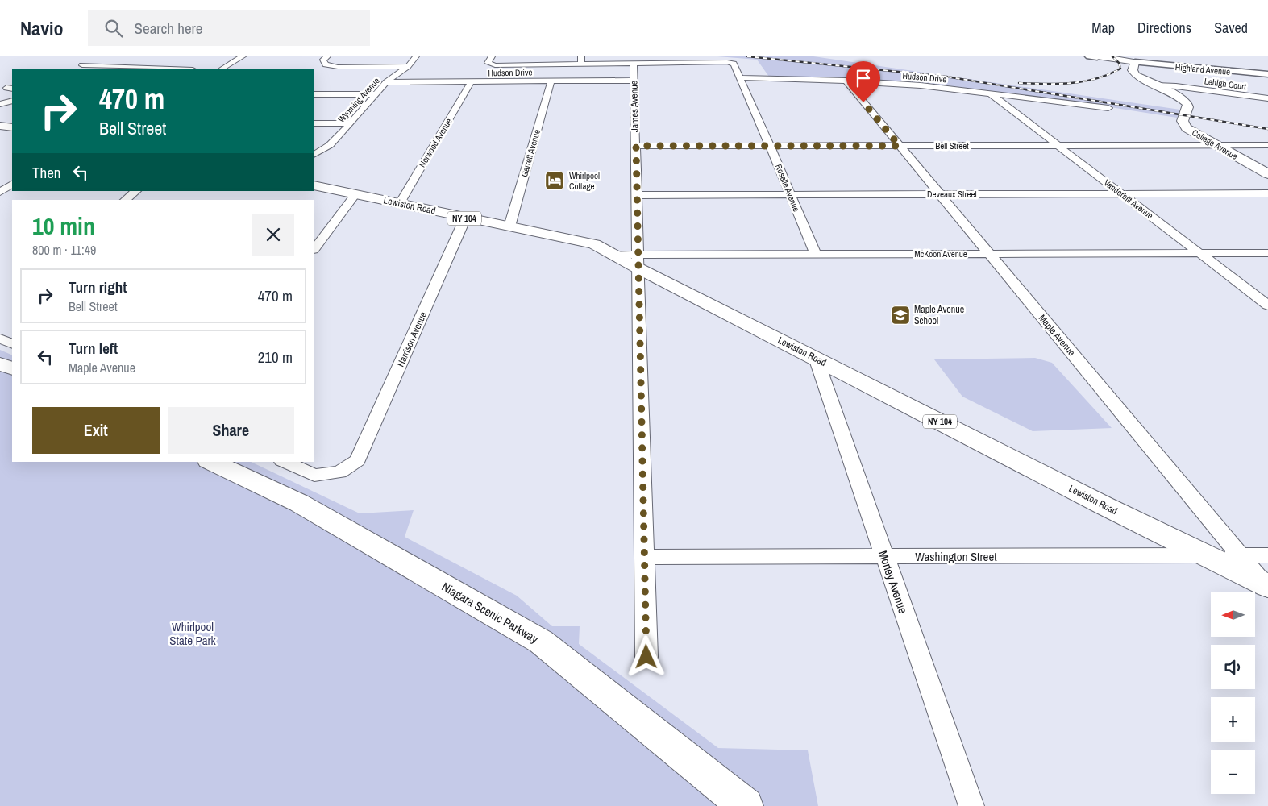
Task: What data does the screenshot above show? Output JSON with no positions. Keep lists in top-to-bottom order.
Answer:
{
  "streets": {
    "main road": [
      "Highland Avenue",
      "College Avenue",
      "Lewiston Road",
      "NY 104",
      "Niagara Scenic Parkway"
    ],
    "street": [
      "Hudson Drive",
      "Lehigh Court",
      "Wyoming Avenue",
      "James Avenue",
      "Norwood Avenue",
      "Bell Street",
      "Garrett Avenue",
      "Roselle Avenue",
      "Deveaux Street",
      "Vanderbilt Avenue",
      "McKoon Avenue",
      "Maple Avenue",
      "Harrison Avenue",
      "Washington Street",
      "Morley Avenue"
    ]
  },
  "crossings": [
    ["Highland Avenue", "College Avenue"],
    ["Hudson Drive", "Wyoming Avenue"],
    ["Hudson Drive", "James Avenue"],
    ["Hudson Drive", "Norwood Avenue"],
    ["Hudson Drive", "Garrett Avenue"],
    ["Hudson Drive", "Roselle Avenue"],
    ["Hudson Drive", "Vanderbilt Avenue"],
    ["Hudson Drive", "Maple Avenue"],
    ["Lehigh Court", "College Avenue"],
    ["James Avenue", "Bell Street"],
    ["James Avenue", "Roselle Avenue"],
    ["James Avenue", "Deveaux Street"],
    ["James Avenue", "Lewiston Road"],
    ["James Avenue", "McKoon Avenue"],
    ["James Avenue", "Washington Street"],
    ["Norwood Avenue", "Lewiston Road"],
    ["College Avenue", "Bell Street"],
    ["Bell Street", "Roselle Avenue"],
    ["Bell Street", "Vanderbilt Avenue"],
    ["Bell Street", "Maple Avenue"],
    ["Garrett Avenue", "Lewiston Road"],
    ["Roselle Avenue", "Deveaux Street"],
    ["Roselle Avenue", "McKoon Avenue"],
    ["Deveaux Street", "Vanderbilt Avenue"],
    ["Deveaux Street", "Maple Avenue"],
    ["Vanderbilt Avenue", "McKoon Avenue"],
    ["Lewiston Road", "McKoon Avenue"],
    ["Lewiston Road", "Maple Avenue"],
    ["Lewiston Road", "Harrison Avenue"],
    ["Lewiston Road", "Washington Street"],
    ["Lewiston Road", "Morley Avenue"],
    ["McKoon Avenue", "Maple Avenue"],
    ["Maple Avenue", "Washington Street"],
    ["Washington Street", "Morley Avenue"]
  ],
  "parks": ["Whirlpool State Park"],
  "places": {
    "hotel": ["Whirlpool Cottage"],
    "school or university": ["Maple Avenue School"]
  },
  "north": "left",
  "page": {
    "header": "Navio",
    "search": "Search here",
    "nav": ["Map", "Directions", "Saved"],
    "turn": ["470 m", "Bell Street"],
    "then": "Then",
    "heading": ["10 min", "800 m · 11:49"],
    "list": [
      {
        "name": "Turn right",
        "note": "Bell Street",
        "value": "470 m"
      },
      {
        "name": "Turn left",
        "note": "Maple Avenue",
        "value": "210 m"
      }
    ],
    "buttons": ["Exit", "Share"],
    "map_buttons": ["+", "−"]
  }
}
